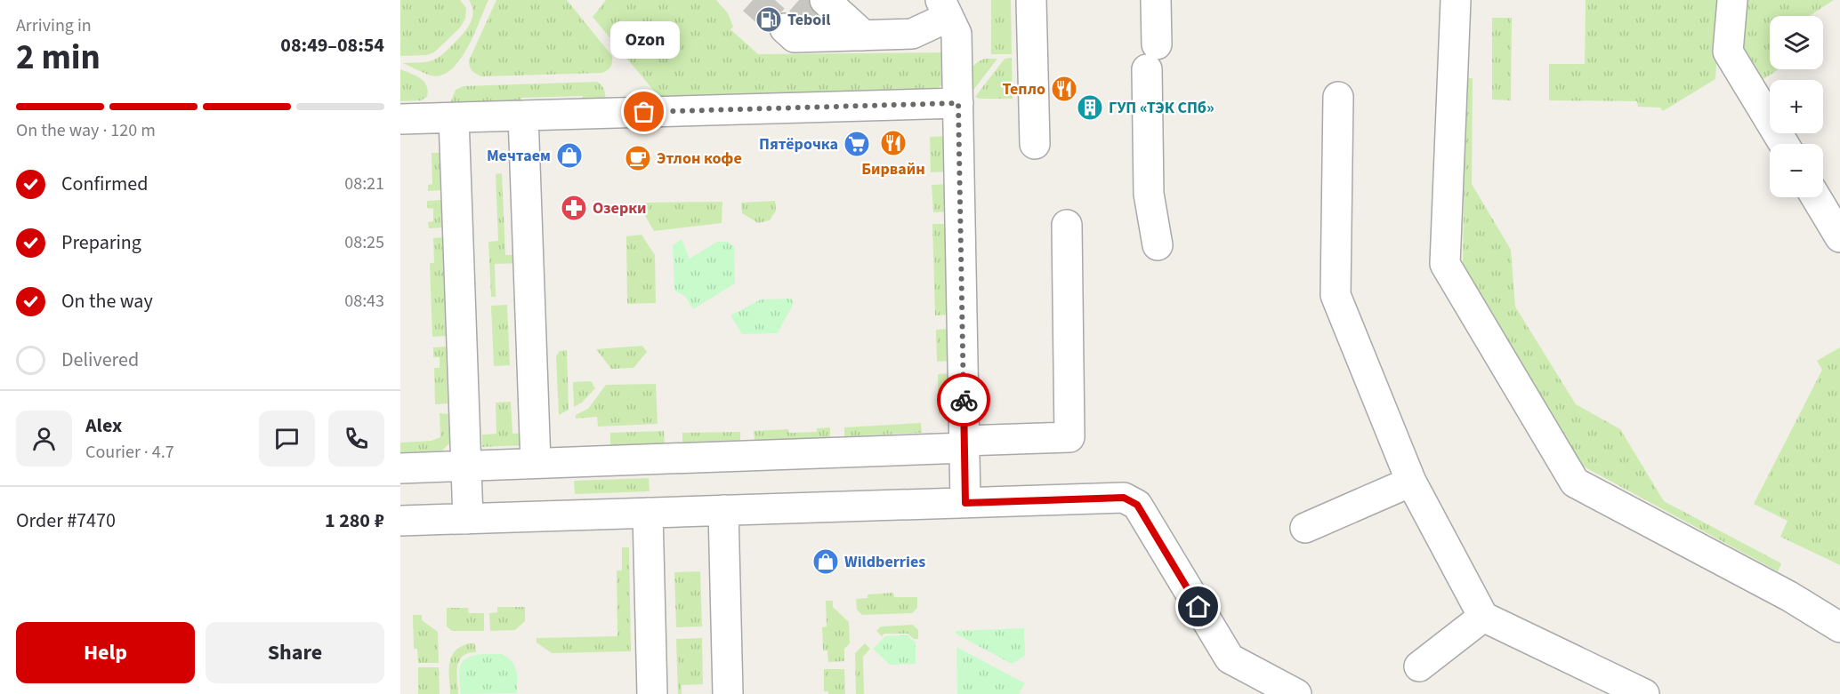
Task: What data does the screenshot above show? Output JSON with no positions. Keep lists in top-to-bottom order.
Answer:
{
  "places": {
    "fuel station": ["Teboil"],
    "restaurant": ["Тепло", "Бирвайн"],
    "building": ["ГУП «ТЭК СПб»"],
    "other": ["Ozon"],
    "supermarket": ["Пятёрочка"],
    "shop": ["Мечтаем", "Wildberries"],
    "cafe": ["Этлон кофе"],
    "pharmacy": ["Озерки"]
  },
  "page": {
    "heading": ["2 min", "Arriving in", "08:49–08:54"],
    "panel": [
      "Alex",
      "Courier · 4.7",
      "Order #7470",
      "1 280 ₽"
    ],
    "map_buttons": ["+", "−"],
    "bubble": "Ozon",
    "bar": "On the way · 120 m",
    "list": [
      ["Confirmed", "08:21"],
      ["Preparing", "08:25"],
      ["On the way", "08:43"],
      "Delivered"
    ],
    "buttons": ["Help", "Share"]
  }
}
